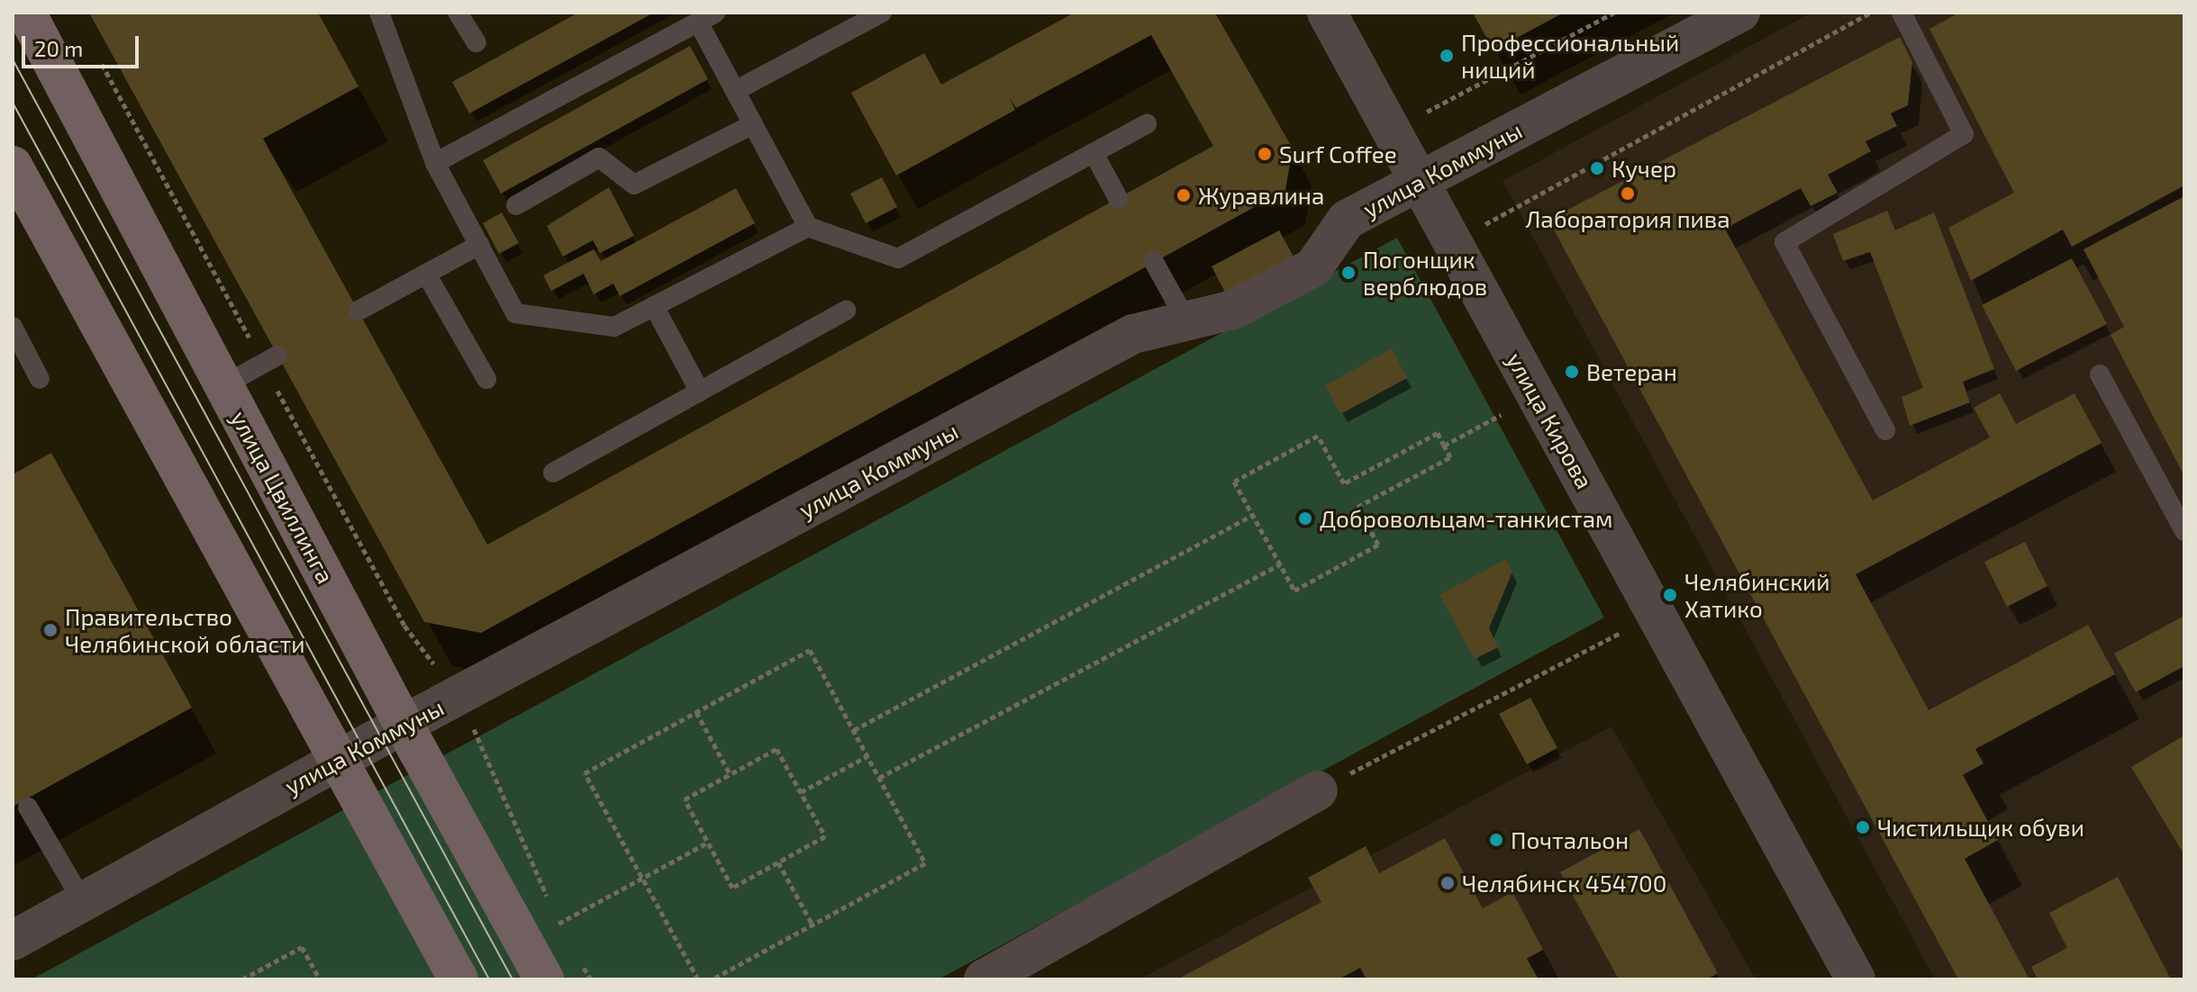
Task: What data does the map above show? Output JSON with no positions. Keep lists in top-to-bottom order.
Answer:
{
  "streets": {
    "main road": ["улица Цвиллинга"],
    "street": ["улица Коммуны", "улица Кирова"]
  },
  "crossings": [
    ["улица Коммуны", "улица Кирова"],
    ["улица Коммуны", "улица Цвиллинга"]
  ],
  "places": [
    "Профессиональный нищий",
    "Surf Coffee",
    "Кучер",
    "Лаборатория пива",
    "Журавлина",
    "Погонщик верблюдов",
    "Ветеран",
    "Добровольцам-танкистам",
    "Челябинский Хатико",
    "Правительство Челябинской области",
    "Чистильщик обуви",
    "Почтальон",
    "Челябинск 454700"
  ],
  "scale_bar": "20 m"
}
